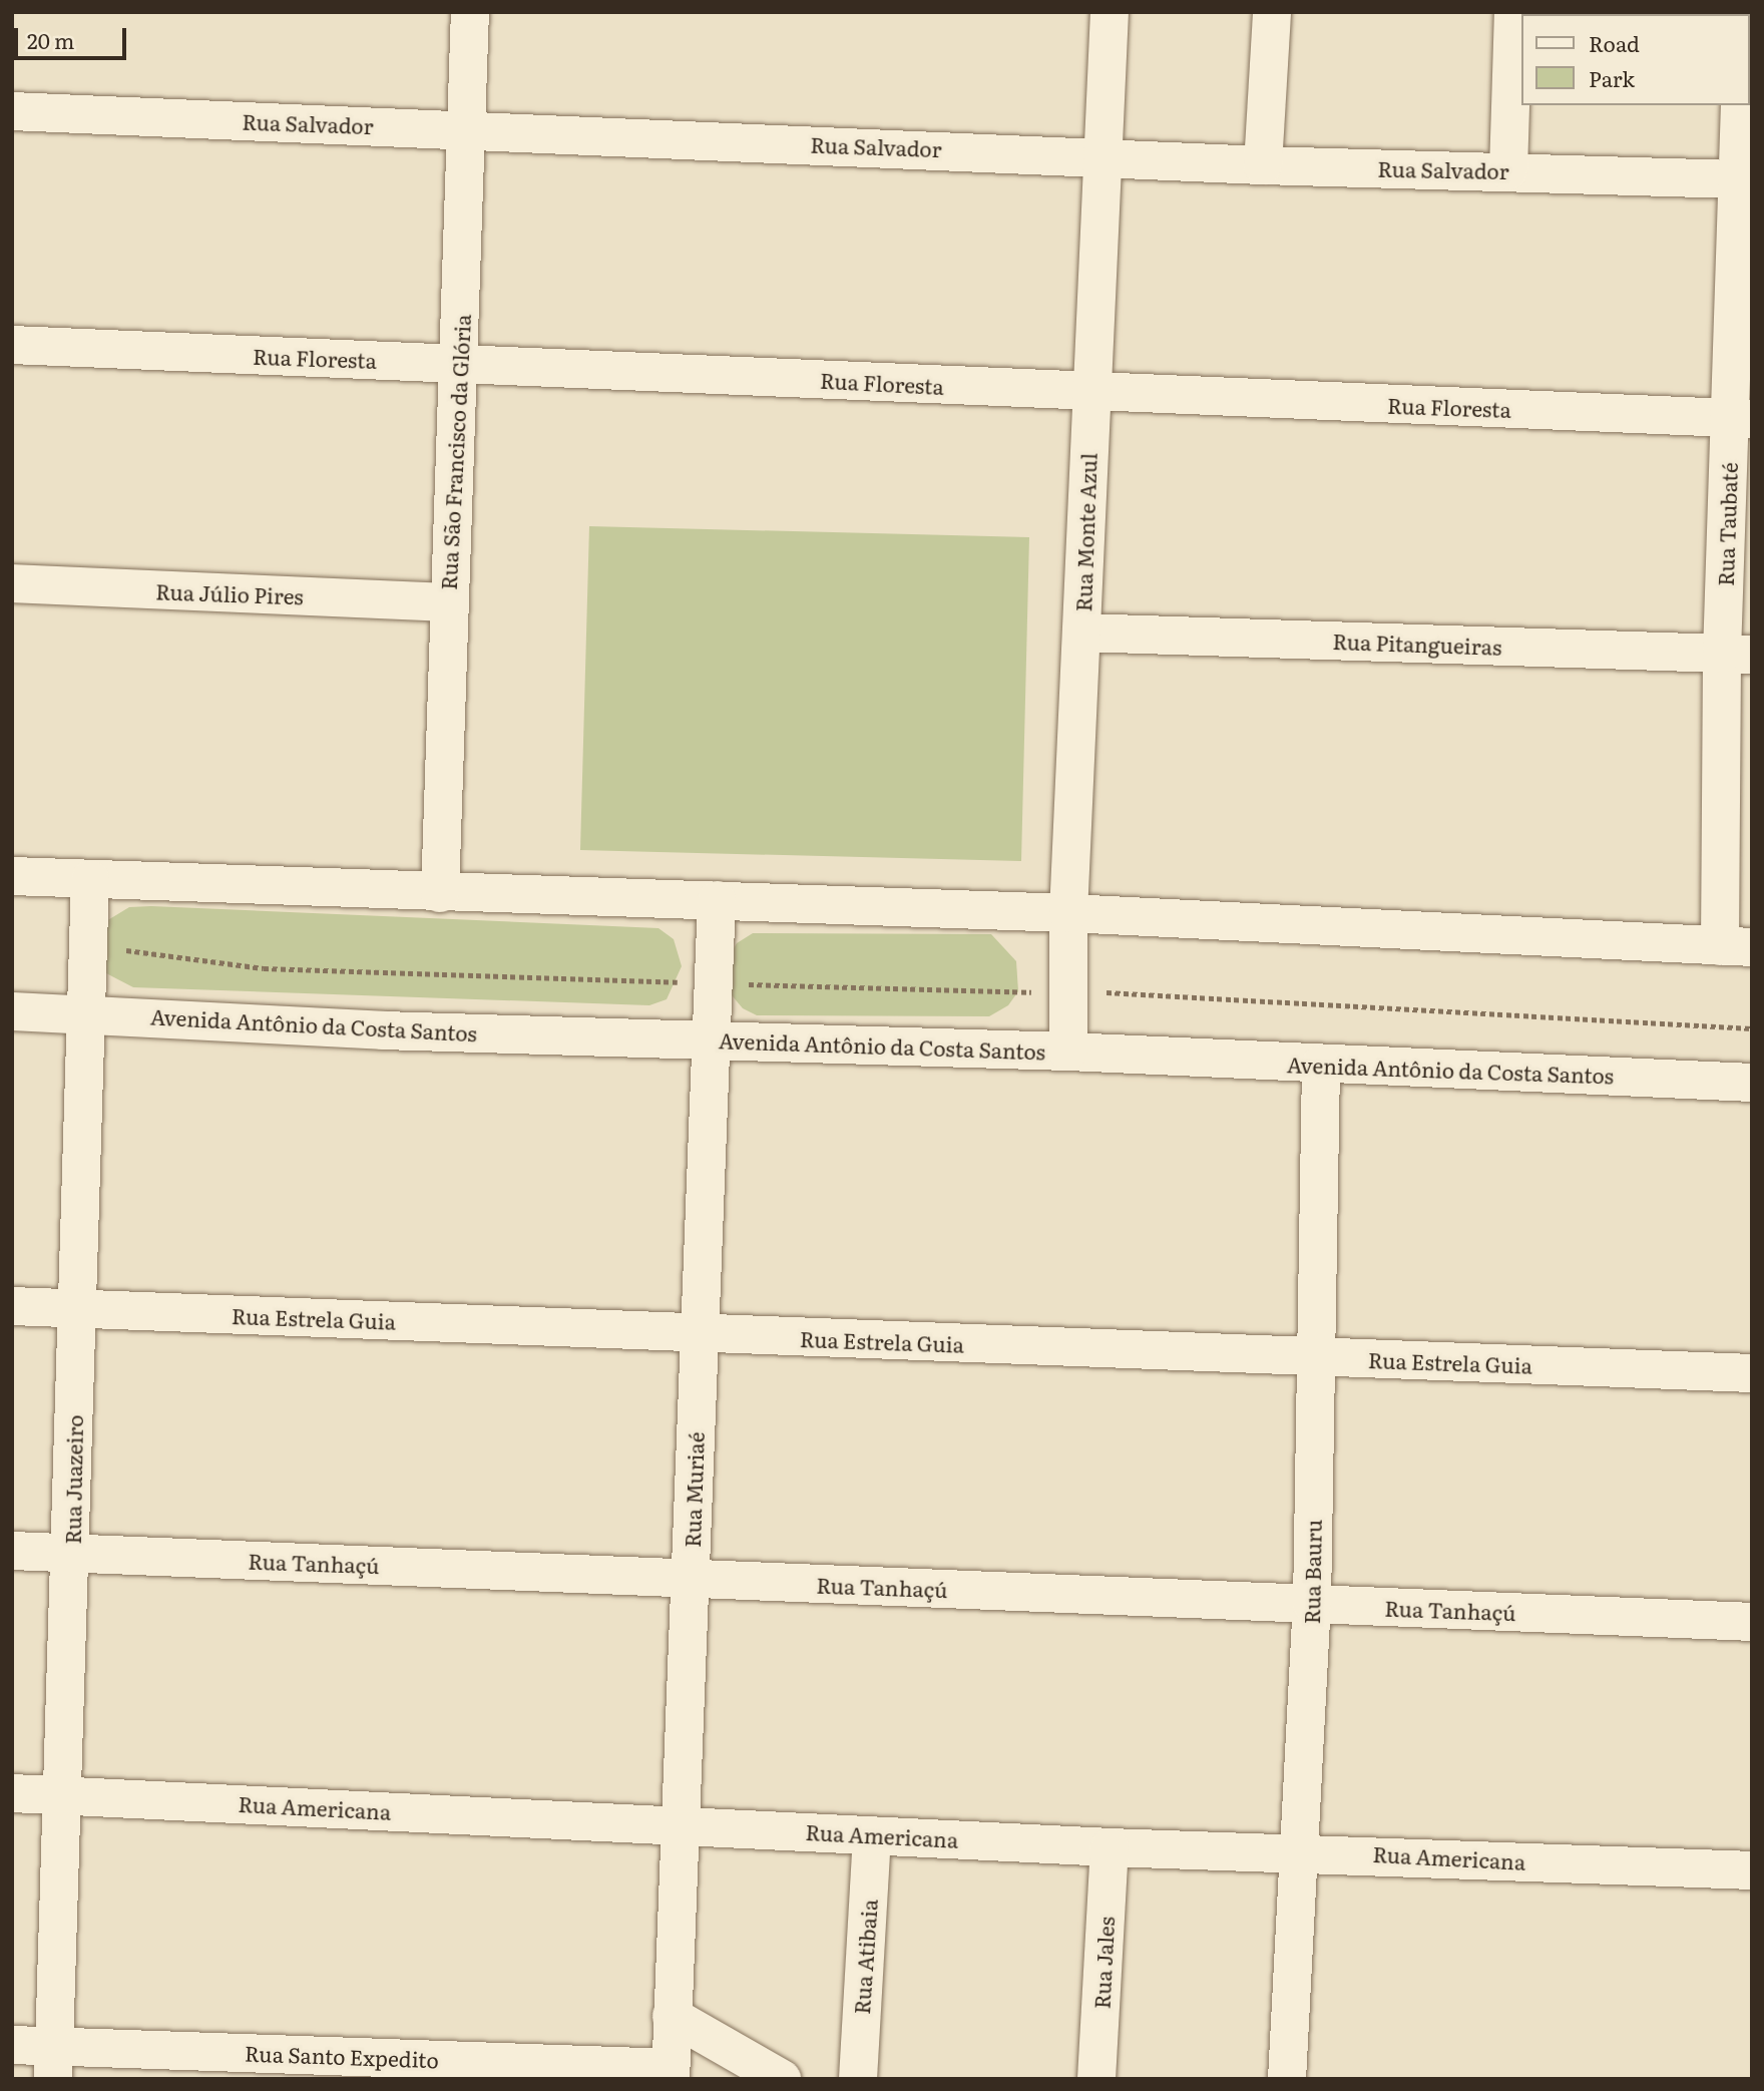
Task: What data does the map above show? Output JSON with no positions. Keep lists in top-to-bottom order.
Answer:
{
  "streets": {
    "street": [
      "Rua Salvador",
      "Rua Floresta",
      "Rua São Francisco da Glória",
      "Rua Taubaté",
      "Rua Monte Azul",
      "Rua Júlio Pires",
      "Rua Pitangueiras",
      "Avenida Antônio da Costa Santos",
      "Rua Estrela Guia",
      "Rua Juazeiro",
      "Rua Muriaé",
      "Rua Tanhaçú",
      "Rua Bauru",
      "Rua Americana",
      "Rua Atibaia",
      "Rua Jales",
      "Rua Santo Expedito"
    ]
  },
  "crossings": [
    ["Rua Salvador", "Rua São Francisco da Glória"],
    ["Rua Salvador", "Rua Taubaté"],
    ["Rua Salvador", "Rua Monte Azul"],
    ["Rua Floresta", "Rua São Francisco da Glória"],
    ["Rua Floresta", "Rua Taubaté"],
    ["Rua Floresta", "Rua Monte Azul"],
    ["Rua São Francisco da Glória", "Rua Júlio Pires"],
    ["Rua Taubaté", "Rua Pitangueiras"],
    ["Rua Monte Azul", "Rua Pitangueiras"],
    ["Rua Monte Azul", "Avenida Antônio da Costa Santos"],
    ["Avenida Antônio da Costa Santos", "Rua Juazeiro"],
    ["Avenida Antônio da Costa Santos", "Rua Muriaé"],
    ["Avenida Antônio da Costa Santos", "Rua Bauru"],
    ["Rua Estrela Guia", "Rua Juazeiro"],
    ["Rua Estrela Guia", "Rua Muriaé"],
    ["Rua Estrela Guia", "Rua Bauru"],
    ["Rua Juazeiro", "Rua Tanhaçú"],
    ["Rua Juazeiro", "Rua Americana"],
    ["Rua Juazeiro", "Rua Santo Expedito"],
    ["Rua Muriaé", "Rua Tanhaçú"],
    ["Rua Muriaé", "Rua Americana"],
    ["Rua Muriaé", "Rua Santo Expedito"],
    ["Rua Tanhaçú", "Rua Bauru"],
    ["Rua Bauru", "Rua Americana"],
    ["Rua Americana", "Rua Atibaia"],
    ["Rua Americana", "Rua Jales"]
  ],
  "legend": ["Road", "Park"],
  "scale_bar": "20 m"
}
